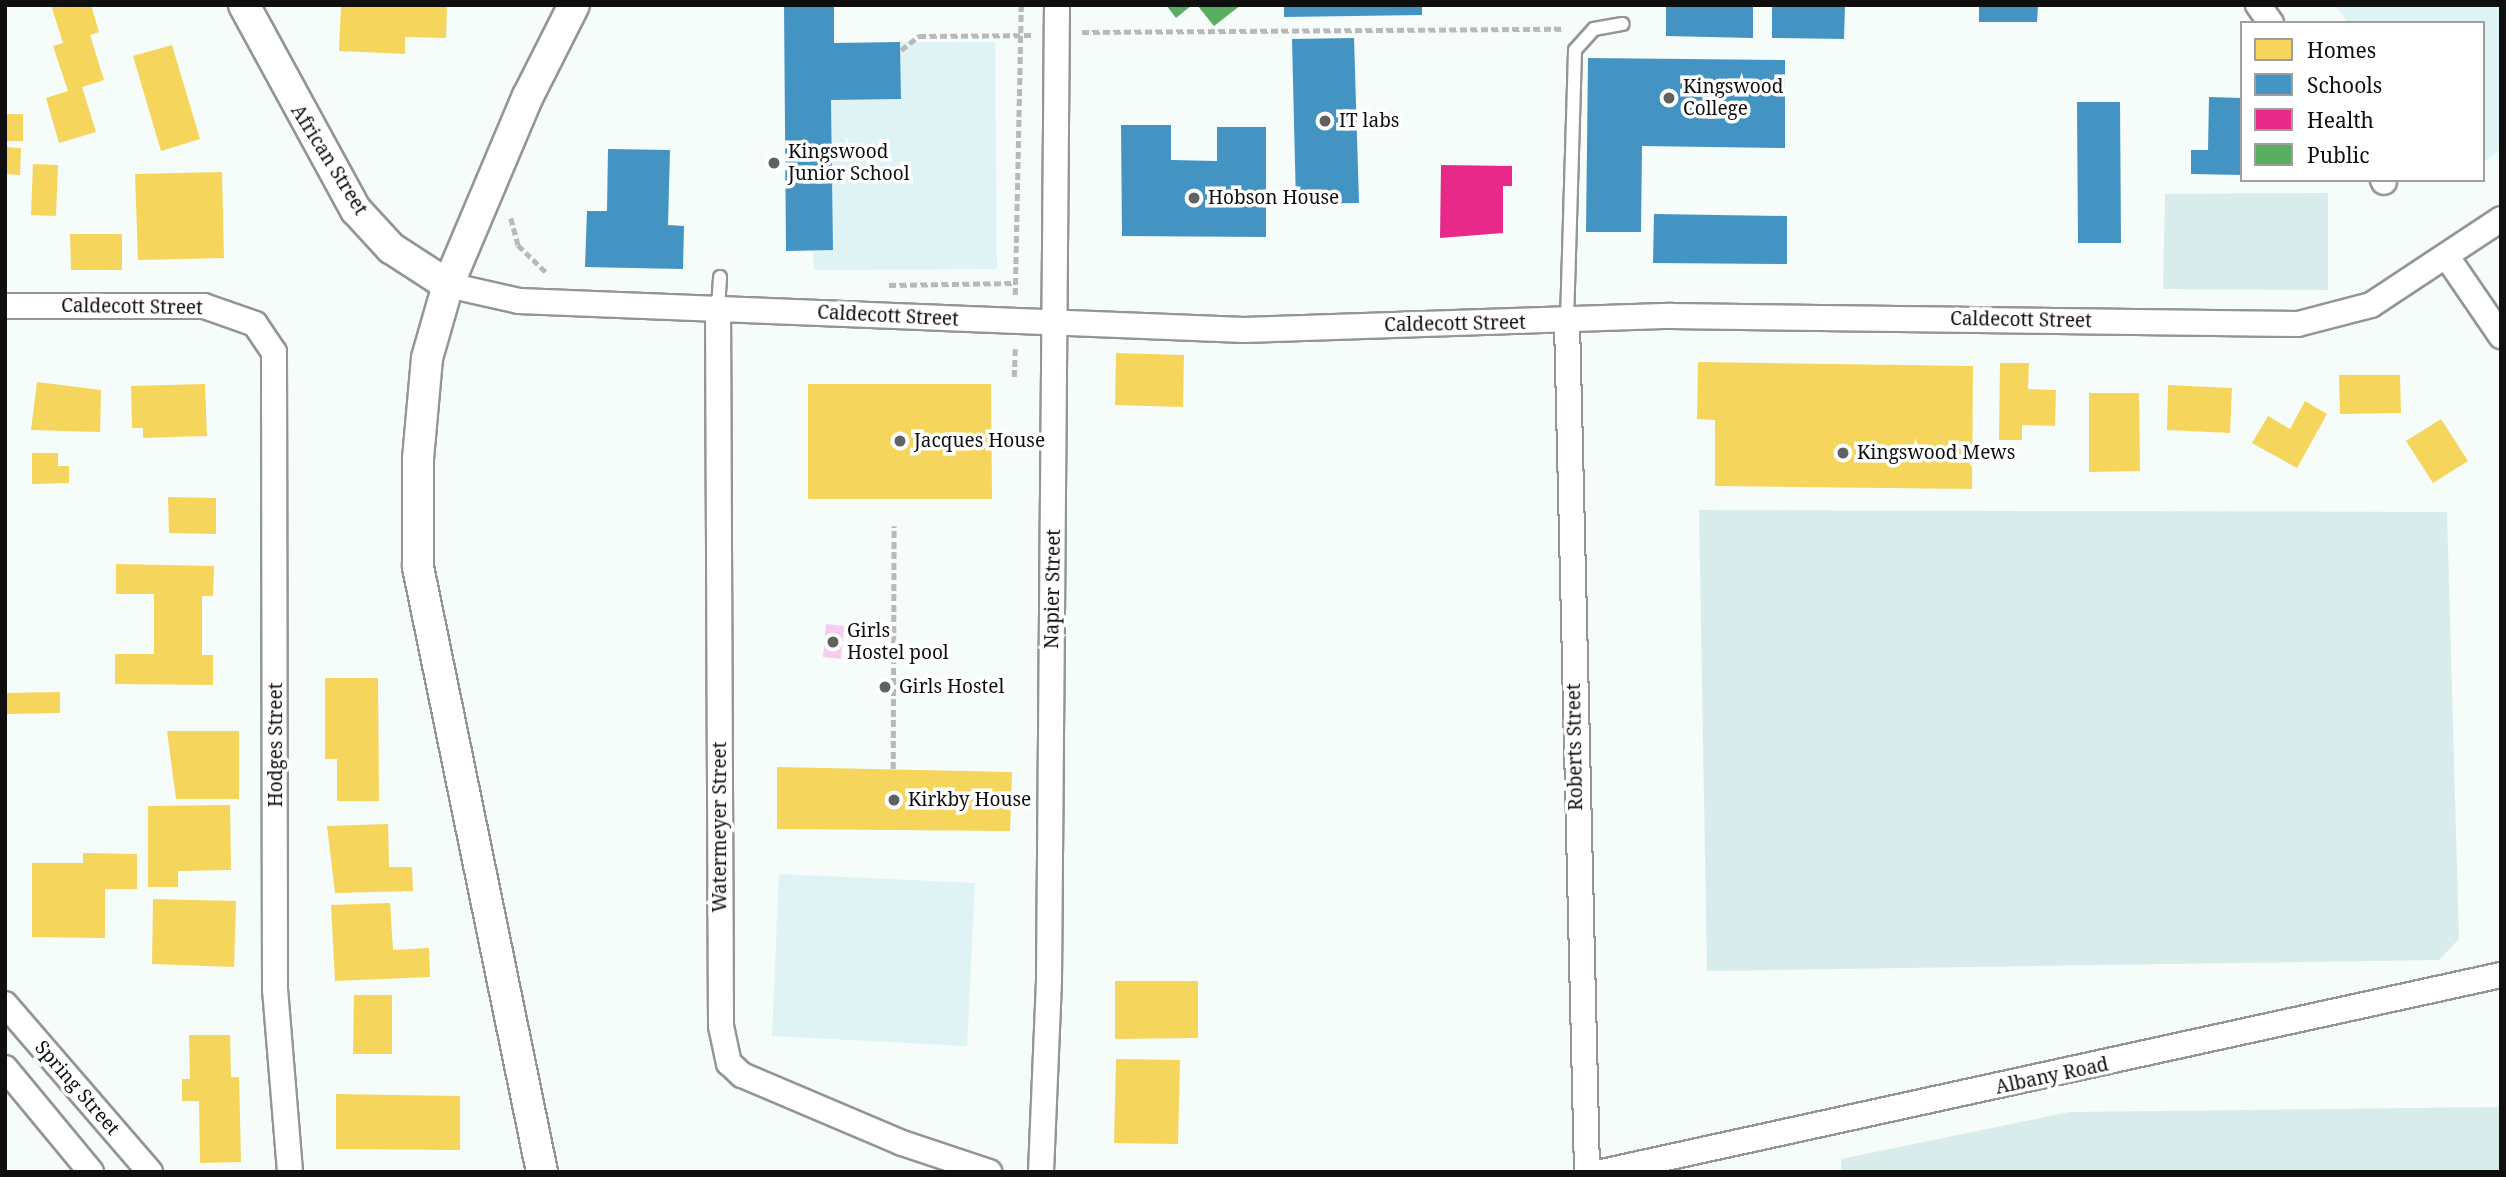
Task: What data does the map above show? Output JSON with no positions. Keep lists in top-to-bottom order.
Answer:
{
  "streets": {
    "street": [
      "African Street",
      "Caldecott Street",
      "Napier Street",
      "Hodges Street",
      "Roberts Street",
      "Watermeyer Street",
      "Albany Road",
      "Spring Street"
    ]
  },
  "crossings": [
    ["African Street", "Caldecott Street"],
    ["Caldecott Street", "Napier Street"],
    ["Caldecott Street", "Hodges Street"],
    ["Caldecott Street", "Roberts Street"],
    ["Caldecott Street", "Watermeyer Street"]
  ],
  "places": [
    "Kingswood College",
    "IT labs",
    "Kingswood Junior School",
    "Hobson House",
    "Jacques House",
    "Kingswood Mews",
    "Girls Hostel pool",
    "Girls Hostel",
    "Kirkby House"
  ],
  "legend": [
    "Homes",
    "Schools",
    "Health",
    "Public"
  ]
}
